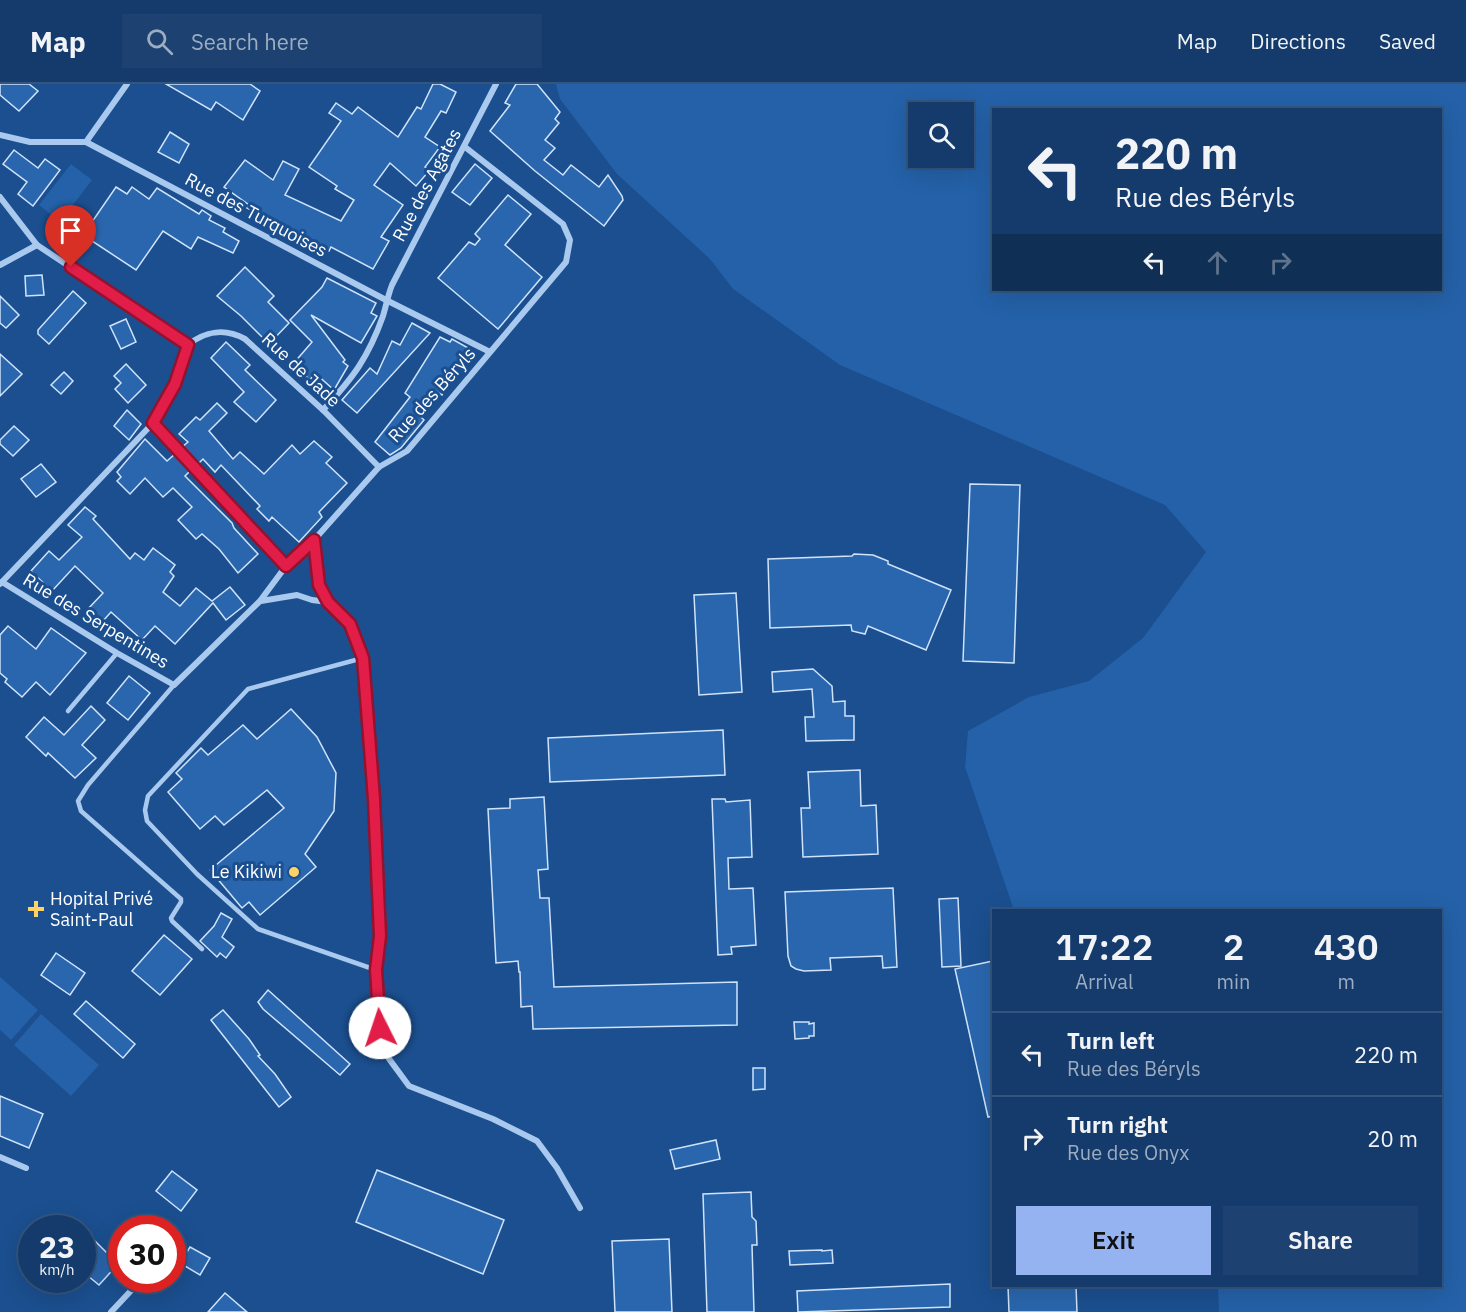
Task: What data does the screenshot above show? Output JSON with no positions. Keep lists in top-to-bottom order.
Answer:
{
  "streets": {
    "street": [
      "Rue des Agates",
      "Rue des Turquoises",
      "Rue de Jade",
      "Rue des Béryls",
      "Rue des Serpentines"
    ]
  },
  "crossings": [
    ["Rue des Agates", "Rue des Turquoises"],
    ["Rue des Agates", "Rue de Jade"],
    ["Rue des Agates", "Rue des Béryls"],
    ["Rue des Turquoises", "Rue des Béryls"],
    ["Rue de Jade", "Rue des Béryls"],
    ["Rue des Béryls", "Rue des Serpentines"]
  ],
  "places": {
    "other": ["Le Kikiwi"],
    "health": ["Hopital Privé Saint-Paul"]
  },
  "page": {
    "header": "Map",
    "search": "Search here",
    "nav": ["Map", "Directions", "Saved"],
    "turn": ["220 m", "Rue des Béryls"],
    "eta": [
      "17:22",
      "Arrival",
      "2",
      "min",
      "430",
      "m"
    ],
    "list": [
      {
        "name": "Turn left",
        "note": "Rue des Béryls",
        "value": "220 m"
      },
      {
        "name": "Turn right",
        "note": "Rue des Onyx",
        "value": "20 m"
      }
    ],
    "buttons": ["Exit", "Share"],
    "speed": "23 km/h",
    "limit": "30"
  }
}
